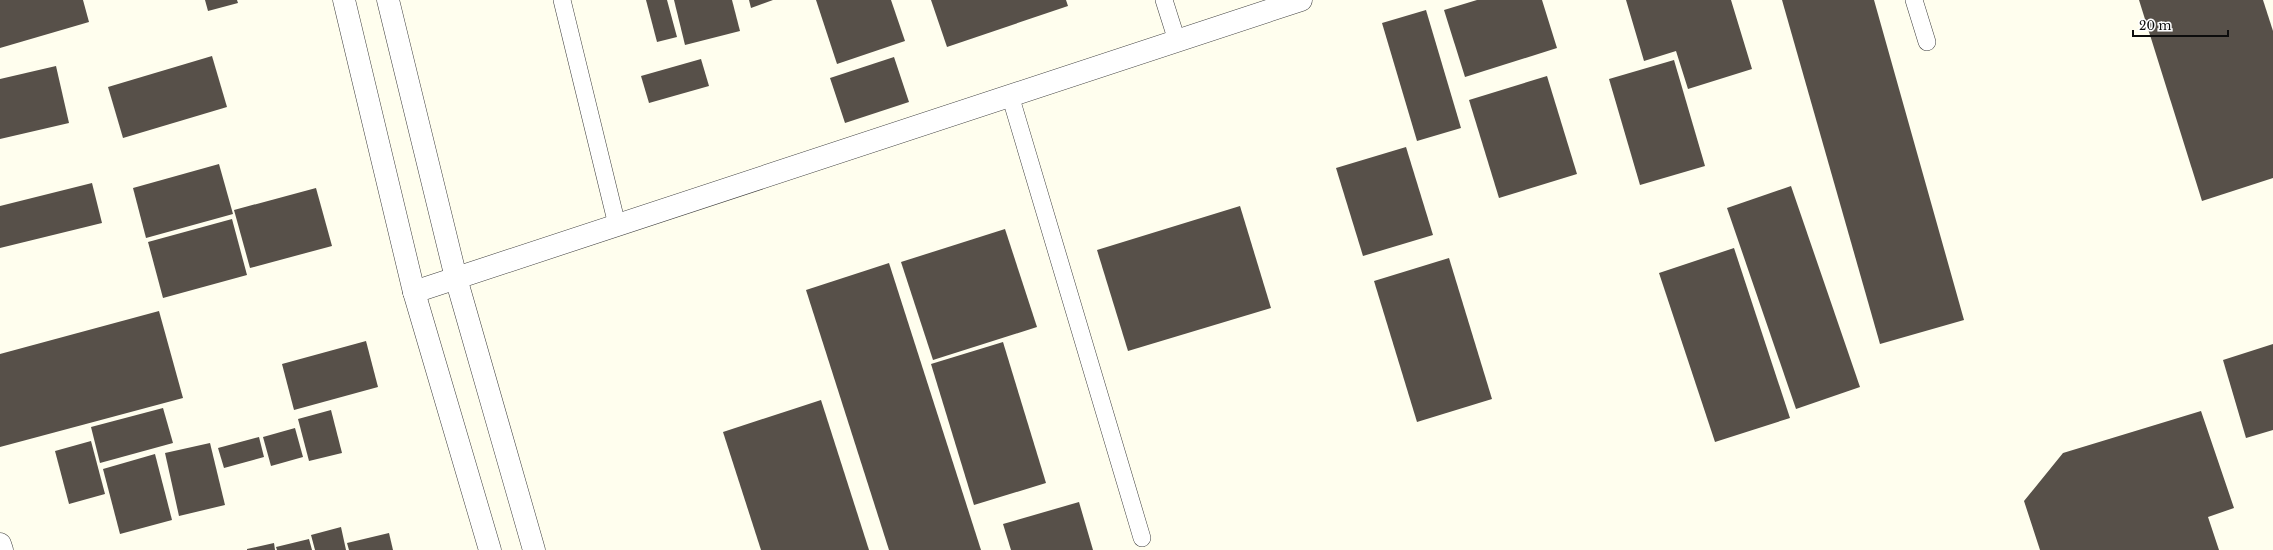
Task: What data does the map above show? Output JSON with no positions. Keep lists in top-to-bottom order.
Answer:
{
  "scale_bar": "20 m"
}
